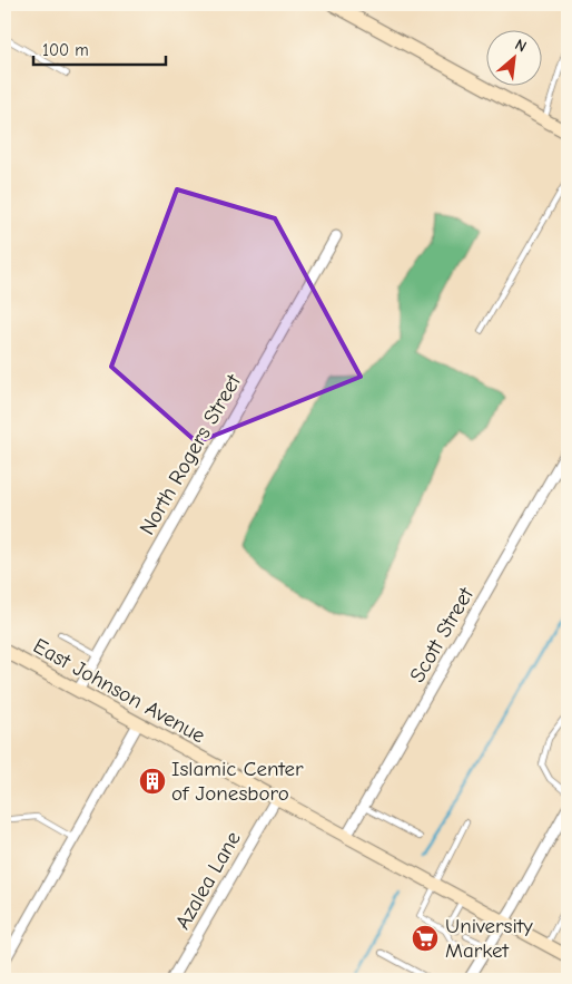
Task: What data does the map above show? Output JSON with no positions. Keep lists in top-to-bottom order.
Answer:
{
  "streets": {
    "main road": ["East Johnson Avenue"],
    "street": ["North Rogers Street", "Scott Street", "Azalea Lane"]
  },
  "crossings": [
    ["North Rogers Street", "East Johnson Avenue"],
    ["Scott Street", "East Johnson Avenue"],
    ["East Johnson Avenue", "Azalea Lane"]
  ],
  "places": {
    "building": ["Islamic Center of Jonesboro"],
    "supermarket": ["University Market"]
  },
  "scale_bar": "100 m",
  "north": "top right"
}
